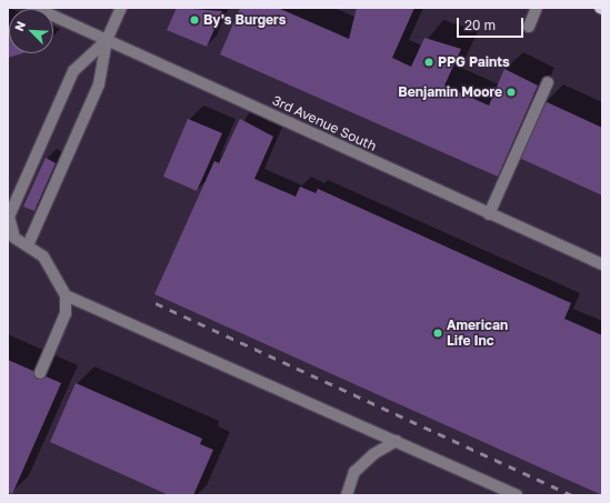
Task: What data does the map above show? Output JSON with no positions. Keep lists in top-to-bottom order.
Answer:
{
  "streets": {
    "street": ["3rd Avenue South"]
  },
  "places": [
    "By's Burgers",
    "PPG Paints",
    "Benjamin Moore",
    "American Life Inc"
  ],
  "scale_bar": "20 m",
  "north": "top left"
}
